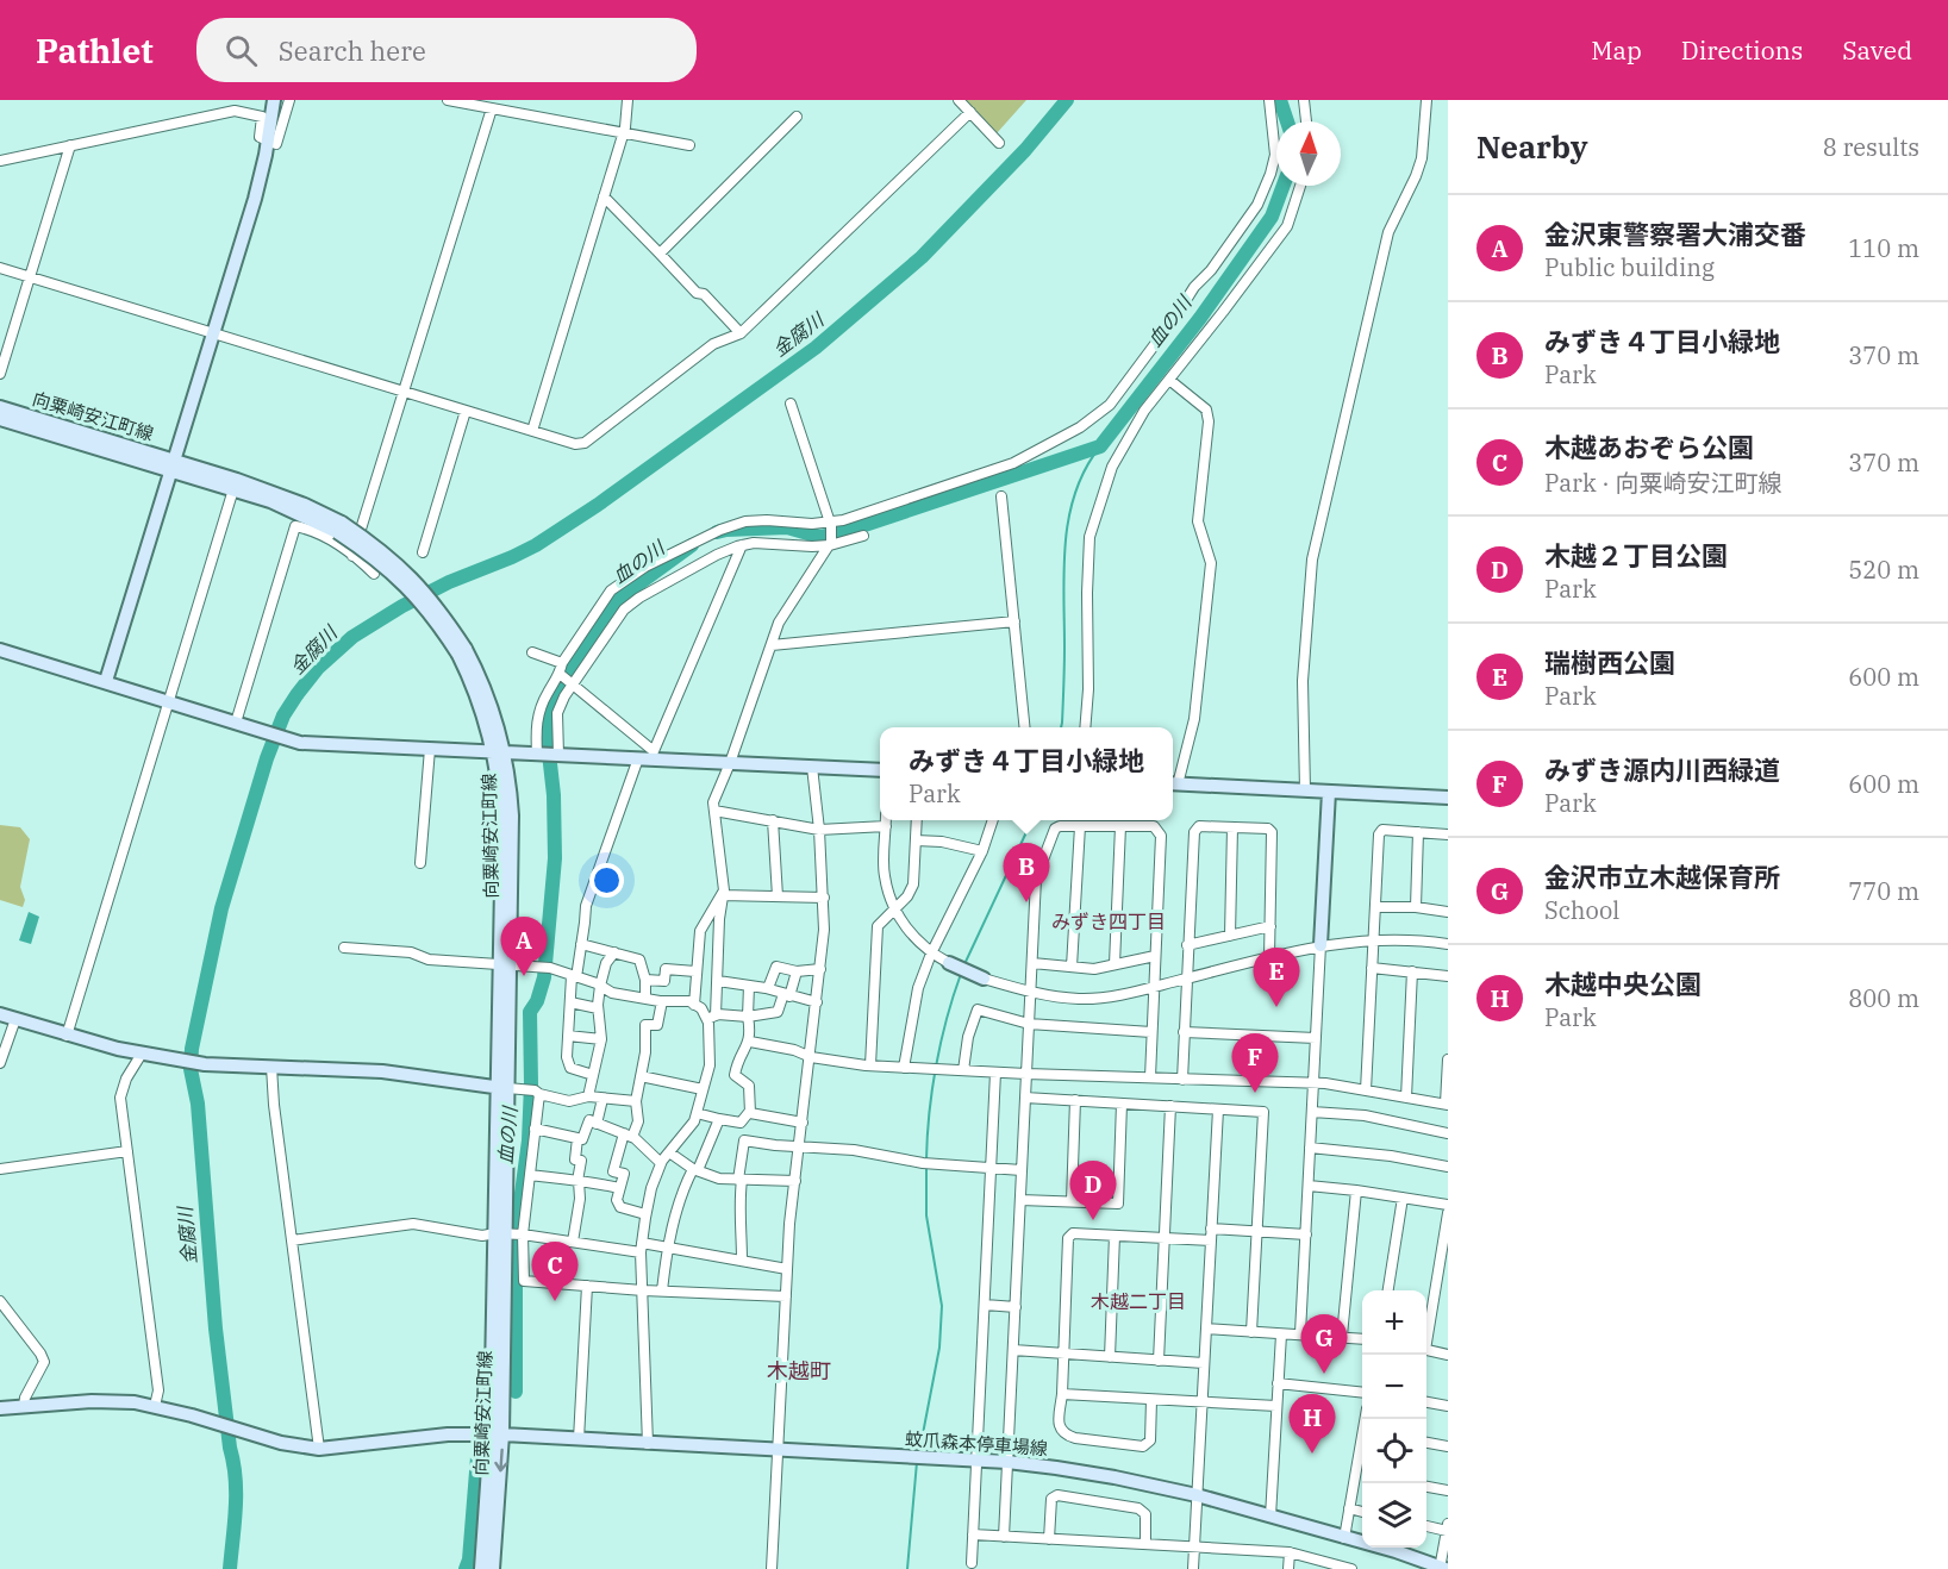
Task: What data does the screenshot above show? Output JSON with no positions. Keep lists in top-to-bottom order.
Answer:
{
  "streets": {
    "street": ["向粟崎安江町線", "蚊爪森本停車場線"]
  },
  "crossings": [
    ["向粟崎安江町線", "蚊爪森本停車場線"]
  ],
  "districts": ["みずき四丁目", "木越二丁目", "木越町"],
  "water": ["血の川", "金腐川"],
  "north": "top",
  "page": {
    "header": "Pathlet",
    "search": "Search here",
    "nav": ["Map", "Directions", "Saved"],
    "heading": ["Nearby", "8 results"],
    "list": [
      {
        "mark": "A",
        "name": "金沢東警察署大浦交番",
        "note": "Public building",
        "value": "110 m"
      },
      {
        "mark": "B",
        "name": "みずき４丁目小緑地",
        "note": "Park",
        "value": "370 m"
      },
      {
        "mark": "C",
        "name": "木越あおぞら公園",
        "note": "Park · 向粟崎安江町線",
        "value": "370 m"
      },
      {
        "mark": "D",
        "name": "木越２丁目公園",
        "note": "Park",
        "value": "520 m"
      },
      {
        "mark": "E",
        "name": "瑞樹西公園",
        "note": "Park",
        "value": "600 m"
      },
      {
        "mark": "F",
        "name": "みずき源内川西緑道",
        "note": "Park",
        "value": "600 m"
      },
      {
        "mark": "G",
        "name": "金沢市立木越保育所",
        "note": "School",
        "value": "770 m"
      },
      {
        "mark": "H",
        "name": "木越中央公園",
        "note": "Park",
        "value": "800 m"
      }
    ],
    "popup": ["みずき４丁目小緑地", "Park"],
    "pins": [
      "B",
      "A",
      "E",
      "F",
      "D",
      "C",
      "G",
      "H"
    ],
    "map_buttons": ["+", "−"]
  }
}
